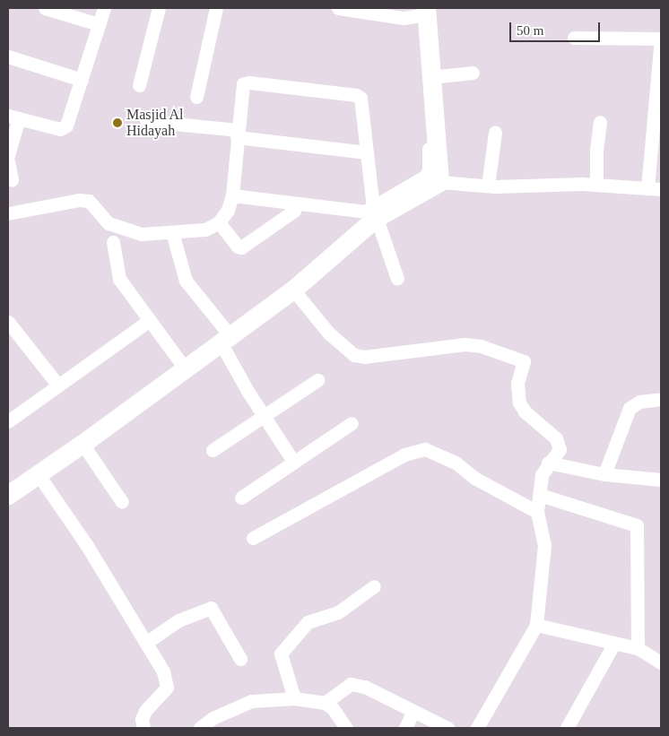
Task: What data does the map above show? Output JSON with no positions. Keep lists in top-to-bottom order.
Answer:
{
  "places": ["Masjid Al Hidayah"],
  "scale_bar": "50 m"
}
